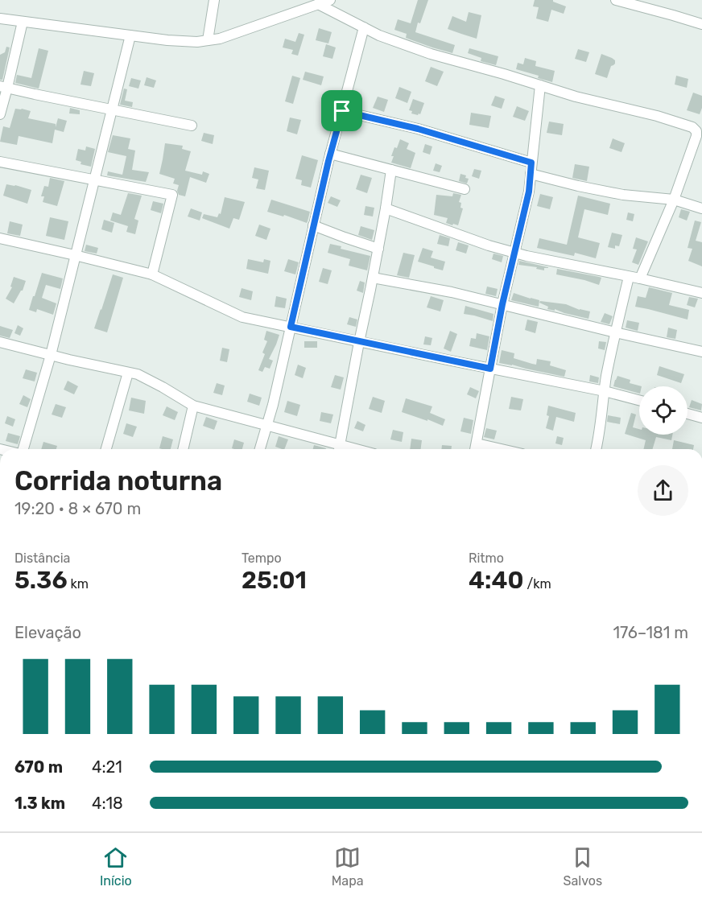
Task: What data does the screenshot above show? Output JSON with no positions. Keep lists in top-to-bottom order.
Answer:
{
  "page": {
    "heading": ["Corrida noturna", "19:20 · 8 × 670 m"],
    "stats": [
      ["Distância", "5.36 km"],
      ["Tempo", "25:01"],
      ["Ritmo", "4:40 /km"]
    ],
    "chart": ["Elevação", "176–181 m"],
    "list": [
      {
        "name": "670 m",
        "note": "4:21"
      },
      {
        "name": "1.3 km",
        "note": "4:18"
      }
    ],
    "tabs": ["Início", "Mapa", "Salvos"]
  }
}
